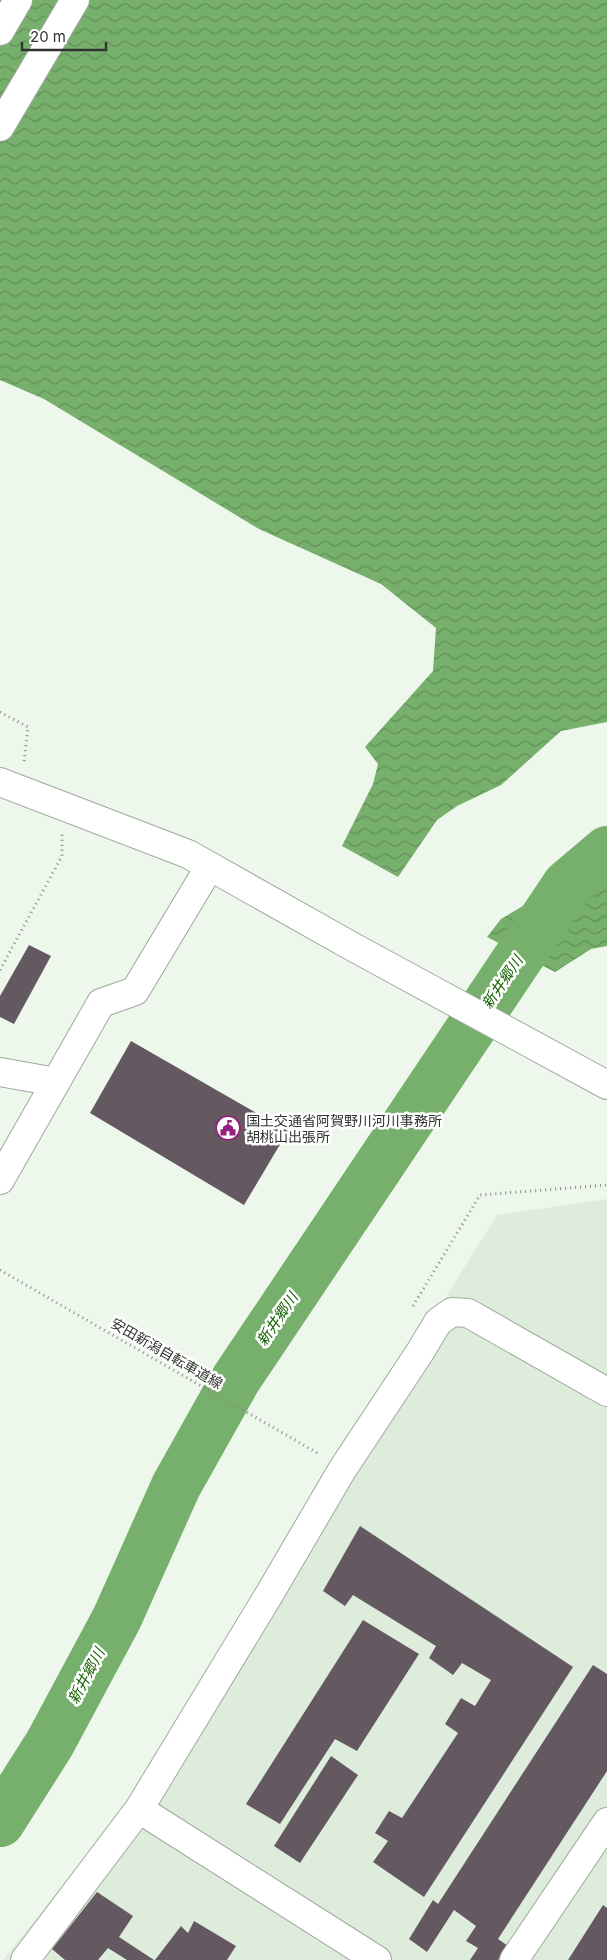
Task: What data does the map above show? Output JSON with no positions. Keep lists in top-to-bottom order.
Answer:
{
  "streets": {
    "path": ["安田新潟自転車道線"]
  },
  "water": ["新井郷川"],
  "places": {
    "public building": ["国土交通省阿賀野川河川事務所 胡桃山出張所"]
  },
  "scale_bar": "20 m"
}
